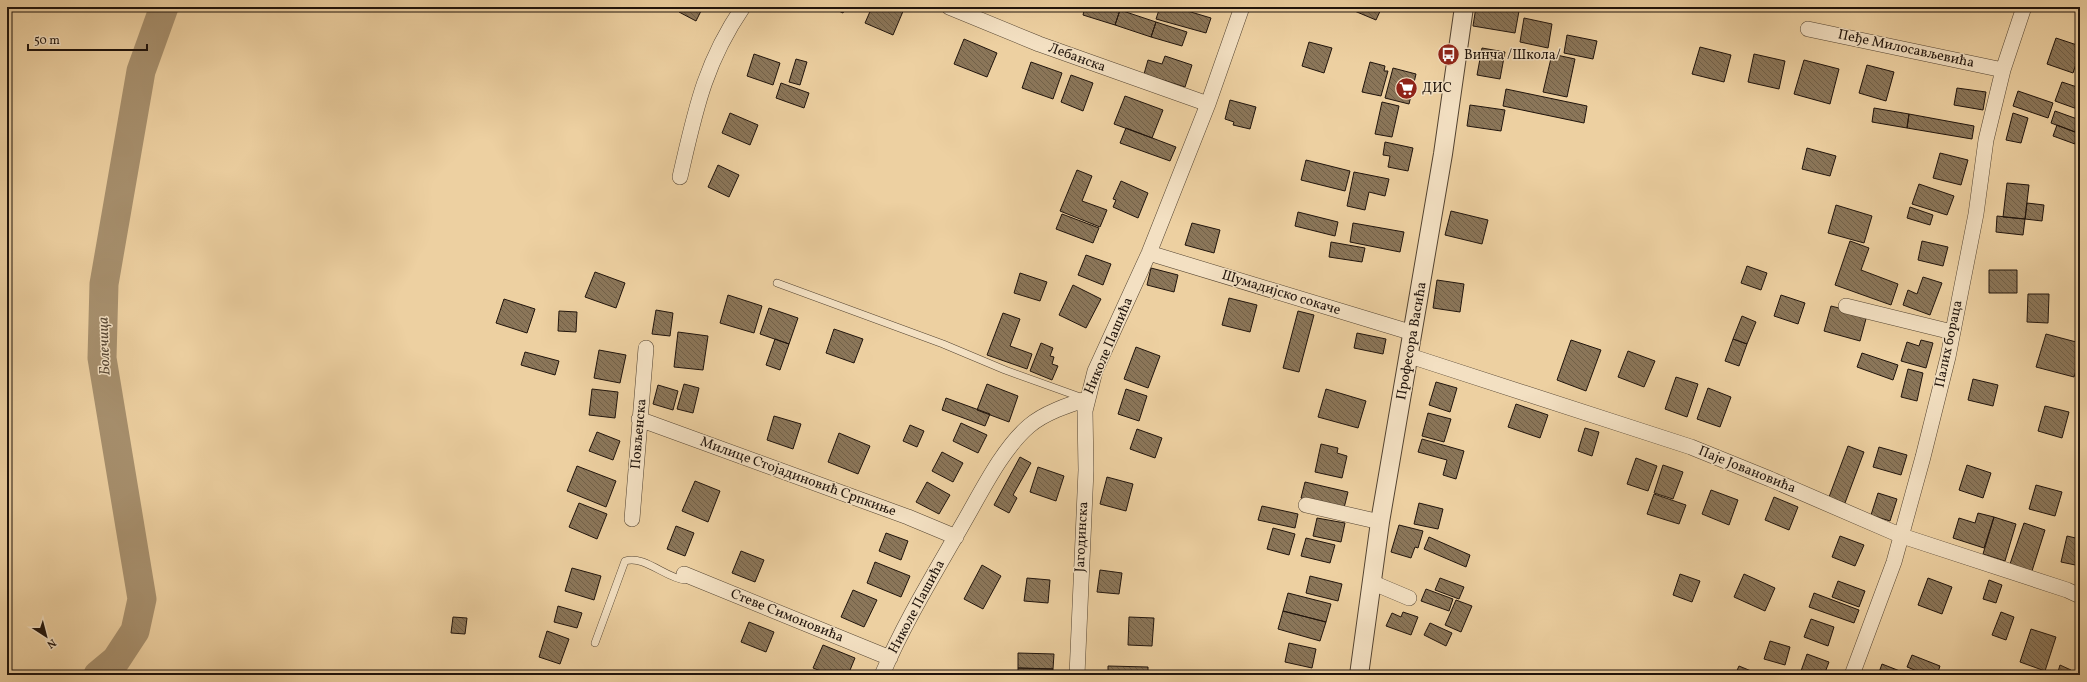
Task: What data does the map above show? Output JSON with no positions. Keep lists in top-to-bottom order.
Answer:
{
  "streets": {
    "street": [
      "Пеђе Милосављевића",
      "Лебанска",
      "Шумадијско сокаче",
      "Професора Васића",
      "Палих бораца",
      "Николе Пашића",
      "Повљенска",
      "Паје Јовановића",
      "Милице Стојадиновић Српкиње",
      "Јагодинска",
      "Стеве Симоновића"
    ]
  },
  "crossings": [
    ["Пеђе Милосављевића", "Палих бораца"],
    ["Лебанска", "Николе Пашића"],
    ["Шумадијско сокаче", "Професора Васића"],
    ["Шумадијско сокаче", "Николе Пашића"],
    ["Професора Васића", "Паје Јовановића"],
    ["Палих бораца", "Паје Јовановића"],
    ["Николе Пашића", "Милице Стојадиновић Српкиње"],
    ["Николе Пашића", "Јагодинска"],
    ["Николе Пашића", "Стеве Симоновића"],
    ["Повљенска", "Милице Стојадиновић Српкиње"]
  ],
  "water": ["Болечица"],
  "places": {
    "bus stop": ["Винча /Школа/"],
    "supermarket": ["ДИС"]
  },
  "scale_bar": "50 m",
  "north": "bottom right"
}
